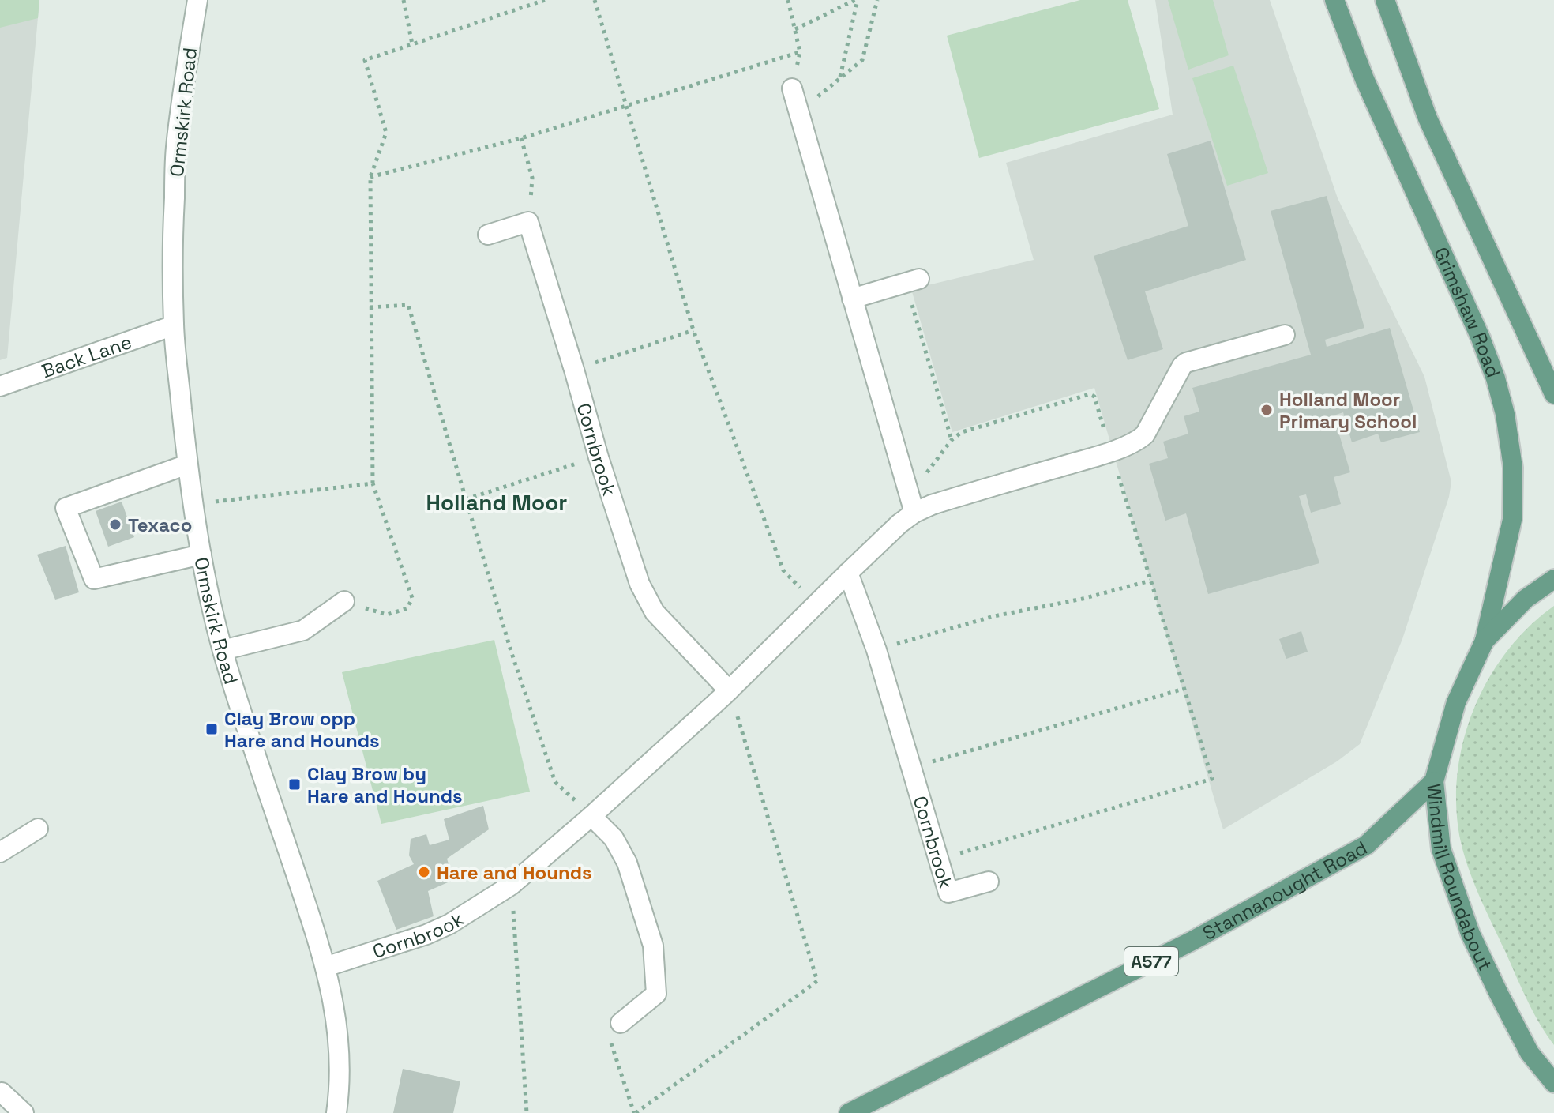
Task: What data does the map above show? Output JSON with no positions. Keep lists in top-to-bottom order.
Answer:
{
  "streets": {
    "main road": [
      "Grimshaw Road",
      "Windmill Roundabout",
      "Stannanought Road",
      "A577"
    ],
    "street": ["Ormskirk Road", "Back Lane", "Cornbrook"]
  },
  "crossings": [
    ["Ormskirk Road", "Back Lane"],
    ["Ormskirk Road", "Cornbrook"],
    ["Grimshaw Road", "Windmill Roundabout"],
    ["Windmill Roundabout", "Stannanought Road"]
  ],
  "districts": ["Holland Moor"],
  "places": {
    "other": ["Holland Moor Primary School", "Texaco", "Hare and Hounds"],
    "transit": ["Clay Brow opp Hare and Hounds", "Clay Brow by Hare and Hounds"]
  }
}
